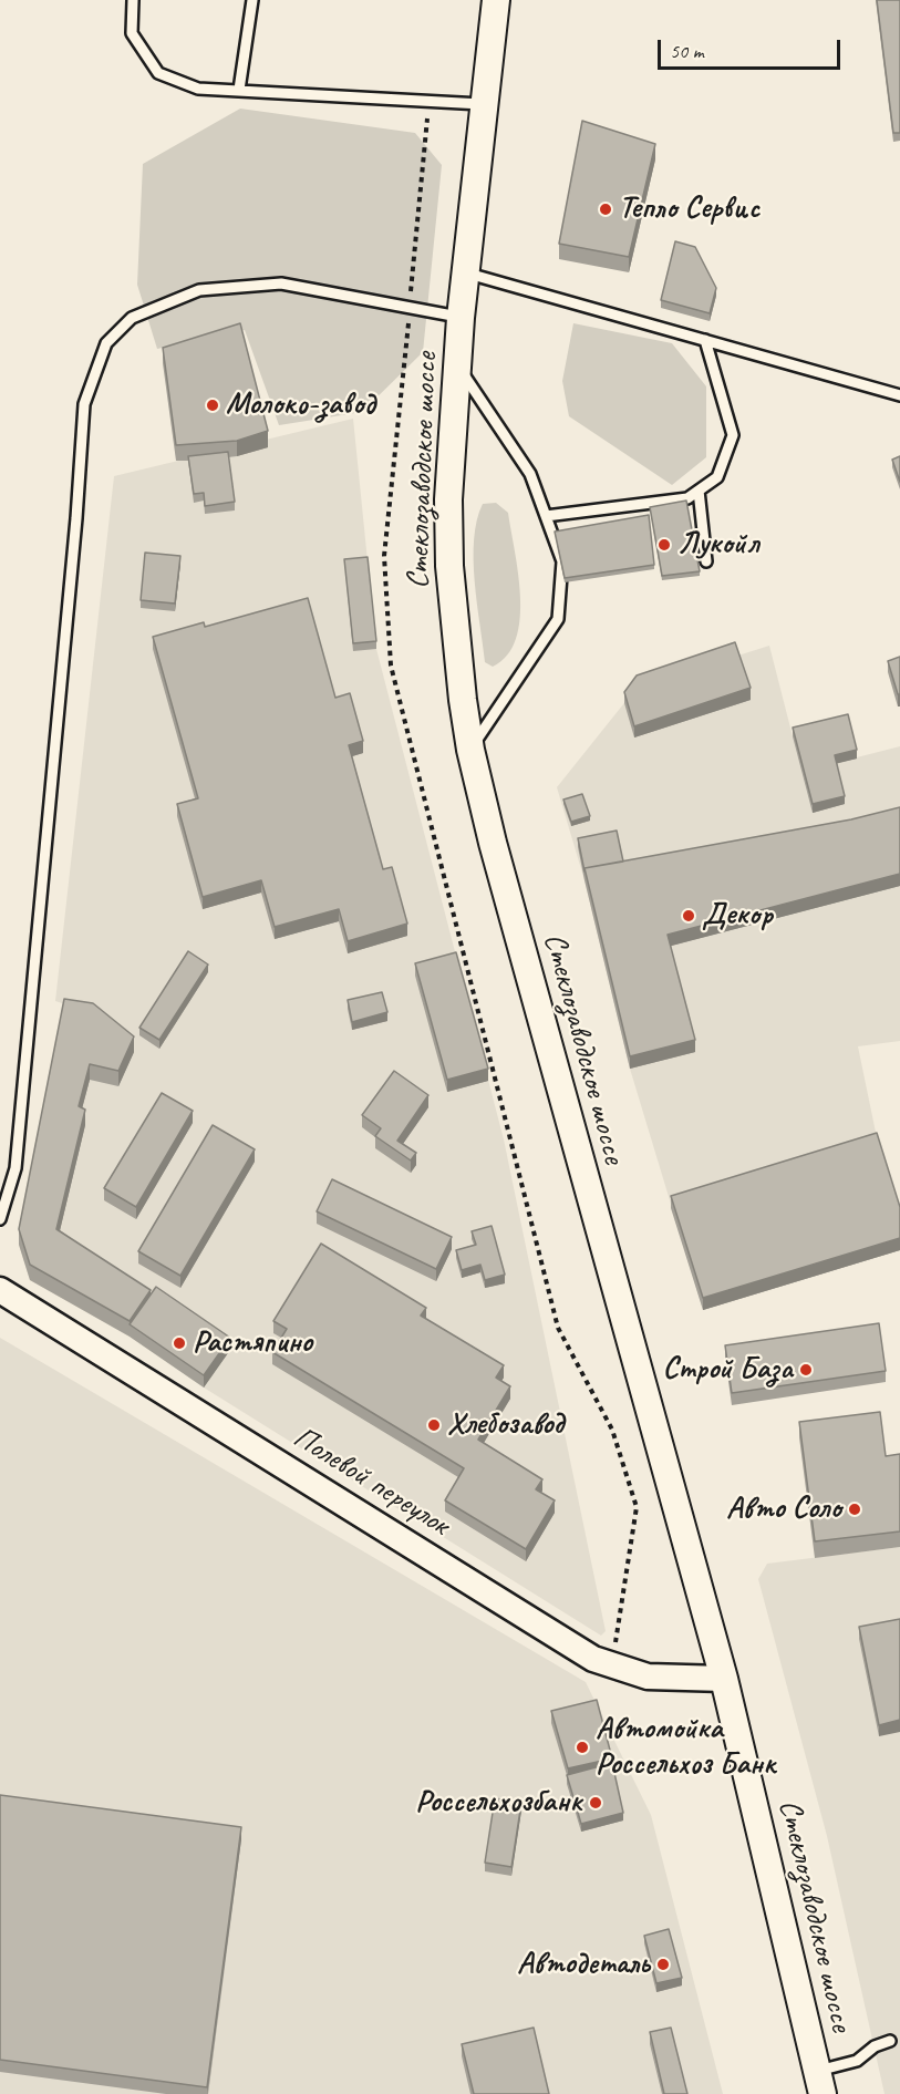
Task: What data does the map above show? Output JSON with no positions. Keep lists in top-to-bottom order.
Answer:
{
  "streets": {
    "main road": ["Стеклозаводское шоссе"],
    "street": ["Полевой переулок"]
  },
  "crossings": [
    ["Стеклозаводское шоссе", "Полевой переулок"]
  ],
  "places": [
    "Тепло Сервис",
    "Молоко-завод",
    "Лукойл",
    "Декор",
    "Растяпино",
    "Строй База",
    "Хлебозавод",
    "Авто Соло",
    "Автомойка Россельхоз Банк",
    "Россельхозбанк",
    "Автодеталь"
  ],
  "scale_bar": "50 m"
}
